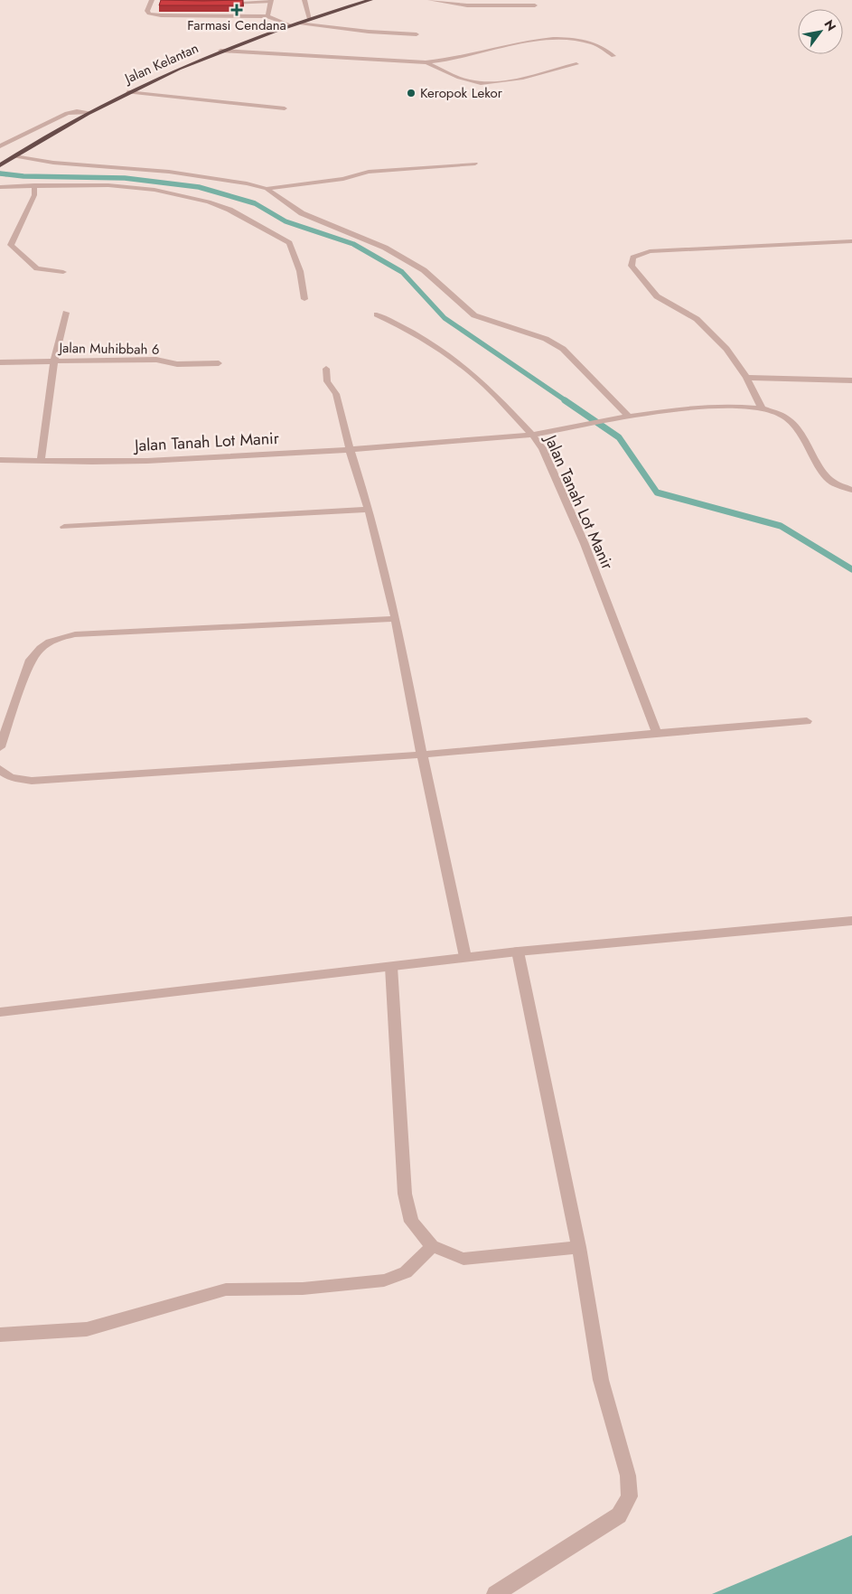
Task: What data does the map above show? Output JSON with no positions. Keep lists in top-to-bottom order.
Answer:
{
  "streets": {
    "highway": ["Jalan Kelantan"],
    "street": ["Jalan Muhibbah 6", "Jalan Tanah Lot Manir"]
  },
  "places": {
    "health": ["Farmasi Cendana"],
    "other": ["Keropok Lekor"]
  },
  "north": "top right"
}
